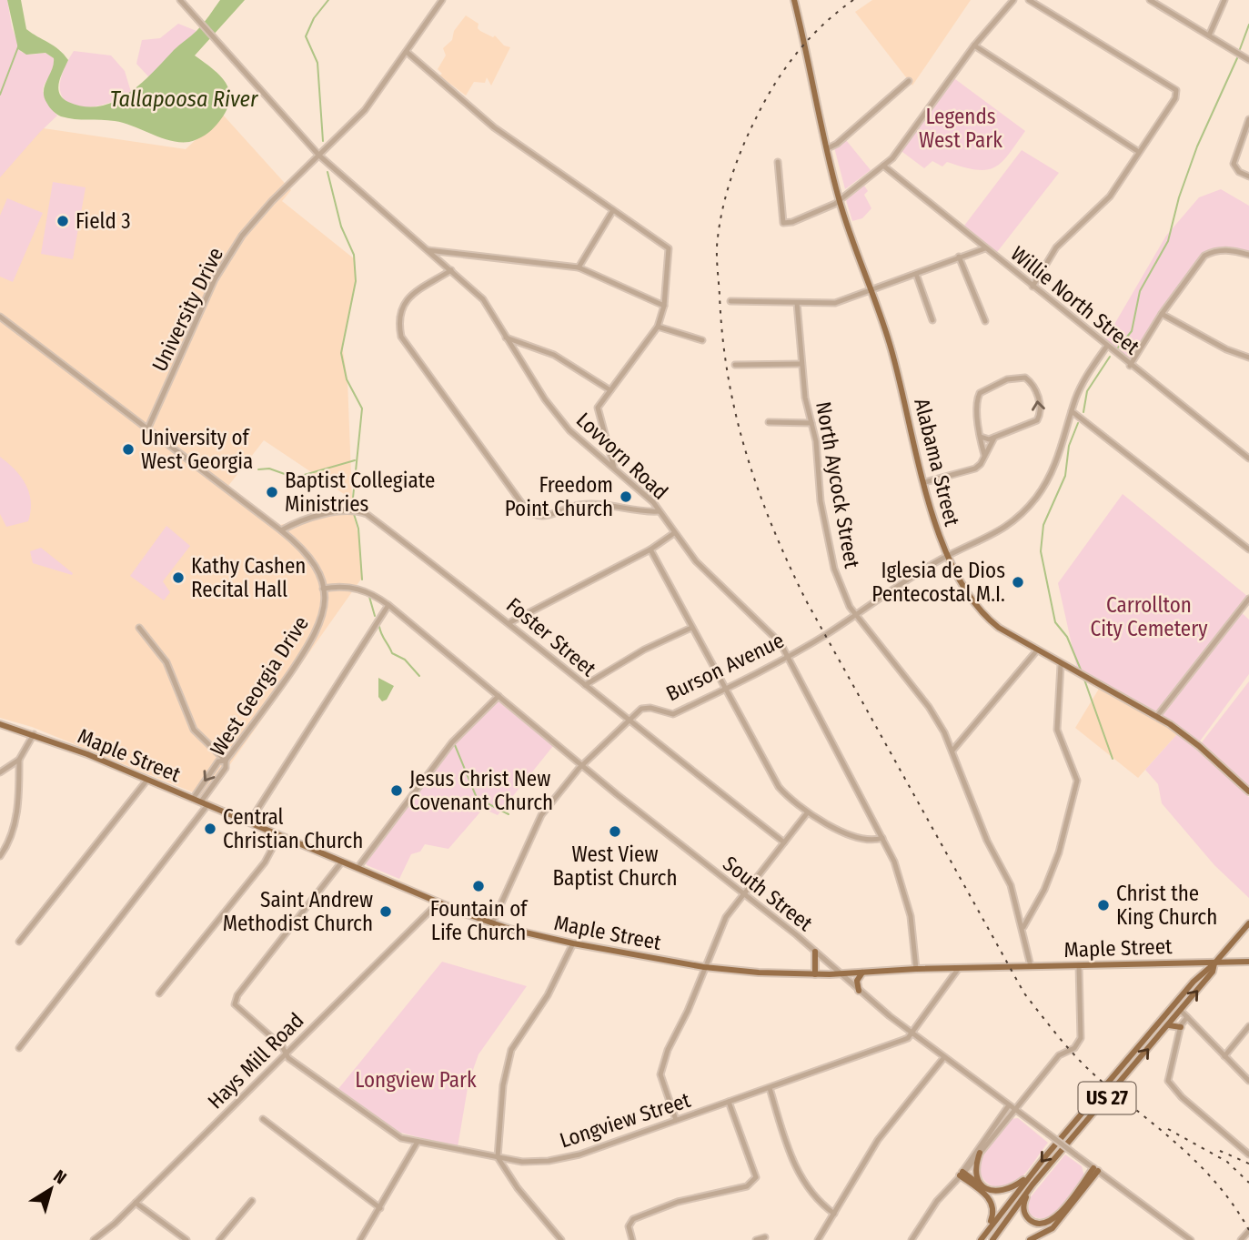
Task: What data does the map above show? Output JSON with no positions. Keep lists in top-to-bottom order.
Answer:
{
  "streets": {
    "main road": ["Alabama Street", "Maple Street", "US 27"],
    "street": [
      "Willie North Street",
      "University Drive",
      "Lovvorn Road",
      "North Aycock Street",
      "Foster Street",
      "Burson Avenue",
      "West Georgia Drive",
      "South Street",
      "Hays Mill Road",
      "Longview Street"
    ]
  },
  "crossings": [
    ["Willie North Street", "Burson Avenue"],
    ["University Drive", "Lovvorn Road"],
    ["University Drive", "West Georgia Drive"],
    ["Lovvorn Road", "Burson Avenue"],
    ["Lovvorn Road", "Maple Street"],
    ["Alabama Street", "Burson Avenue"],
    ["North Aycock Street", "Burson Avenue"],
    ["North Aycock Street", "Maple Street"],
    ["Foster Street", "Burson Avenue"],
    ["Foster Street", "West Georgia Drive"],
    ["Burson Avenue", "Maple Street"],
    ["Burson Avenue", "South Street"],
    ["West Georgia Drive", "Maple Street"],
    ["West Georgia Drive", "South Street"],
    ["Maple Street", "South Street"],
    ["Maple Street", "Hays Mill Road"],
    ["Maple Street", "US 27"],
    ["Maple Street", "Longview Street"],
    ["South Street", "Longview Street"],
    ["Hays Mill Road", "Longview Street"]
  ],
  "water": ["Tallapoosa River"],
  "parks": ["Legends West Park", "Carrollton City Cemetery", "Longview Park"],
  "places": [
    "Field 3",
    "University of West Georgia",
    "Baptist Collegiate Ministries",
    "Freedom Point Church",
    "Kathy Cashen Recital Hall",
    "Iglesia de Dios Pentecostal M.I.",
    "Jesus Christ New Covenant Church",
    "Central Christian Church",
    "West View Baptist Church",
    "Fountain of Life Church",
    "Christ the King Church",
    "Saint Andrew Methodist Church"
  ],
  "north": "top right"
}
